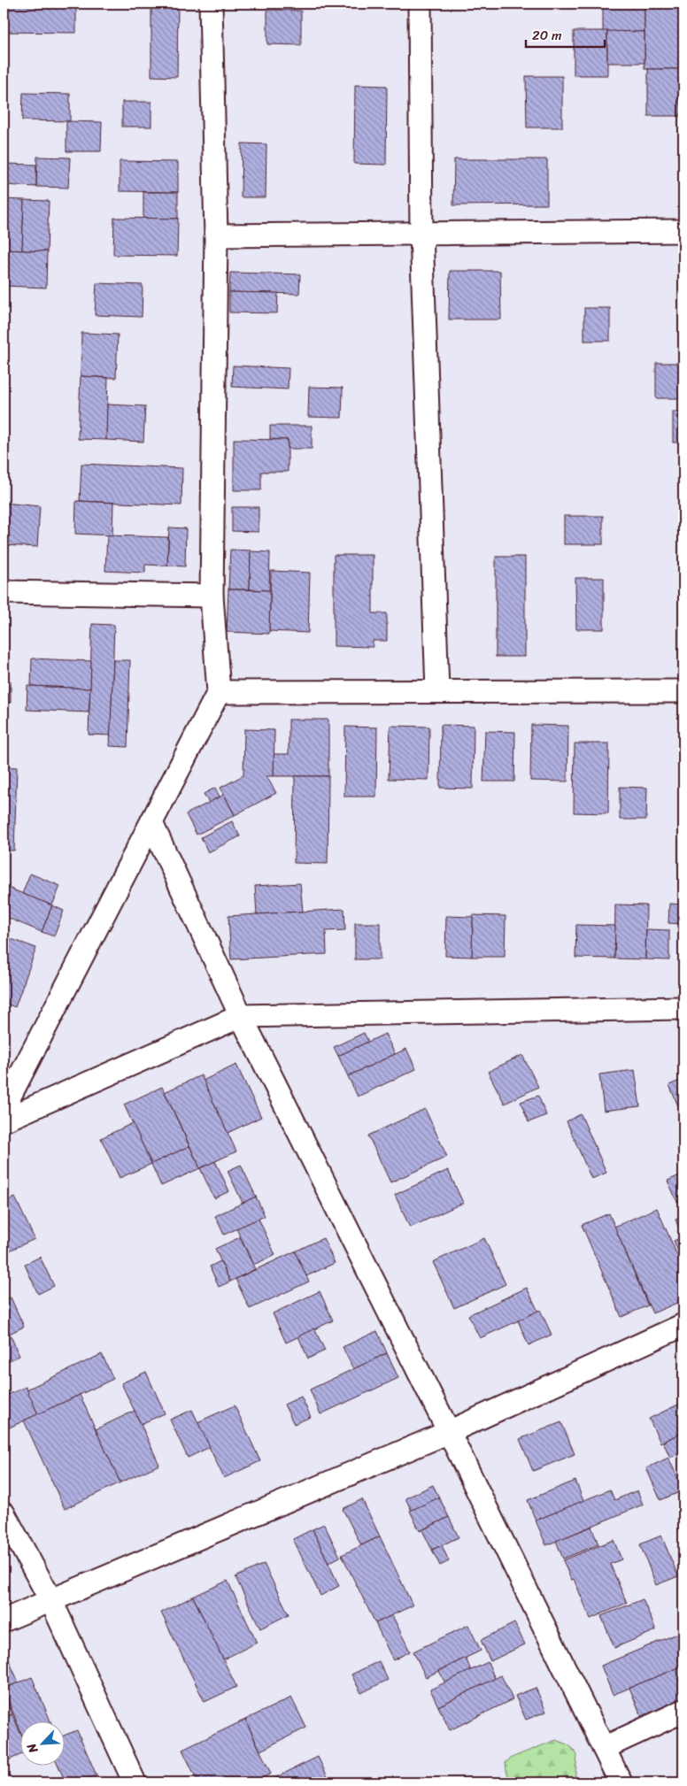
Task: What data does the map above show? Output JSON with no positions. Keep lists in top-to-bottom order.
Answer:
{
  "scale_bar": "20 m",
  "north": "bottom left"
}
